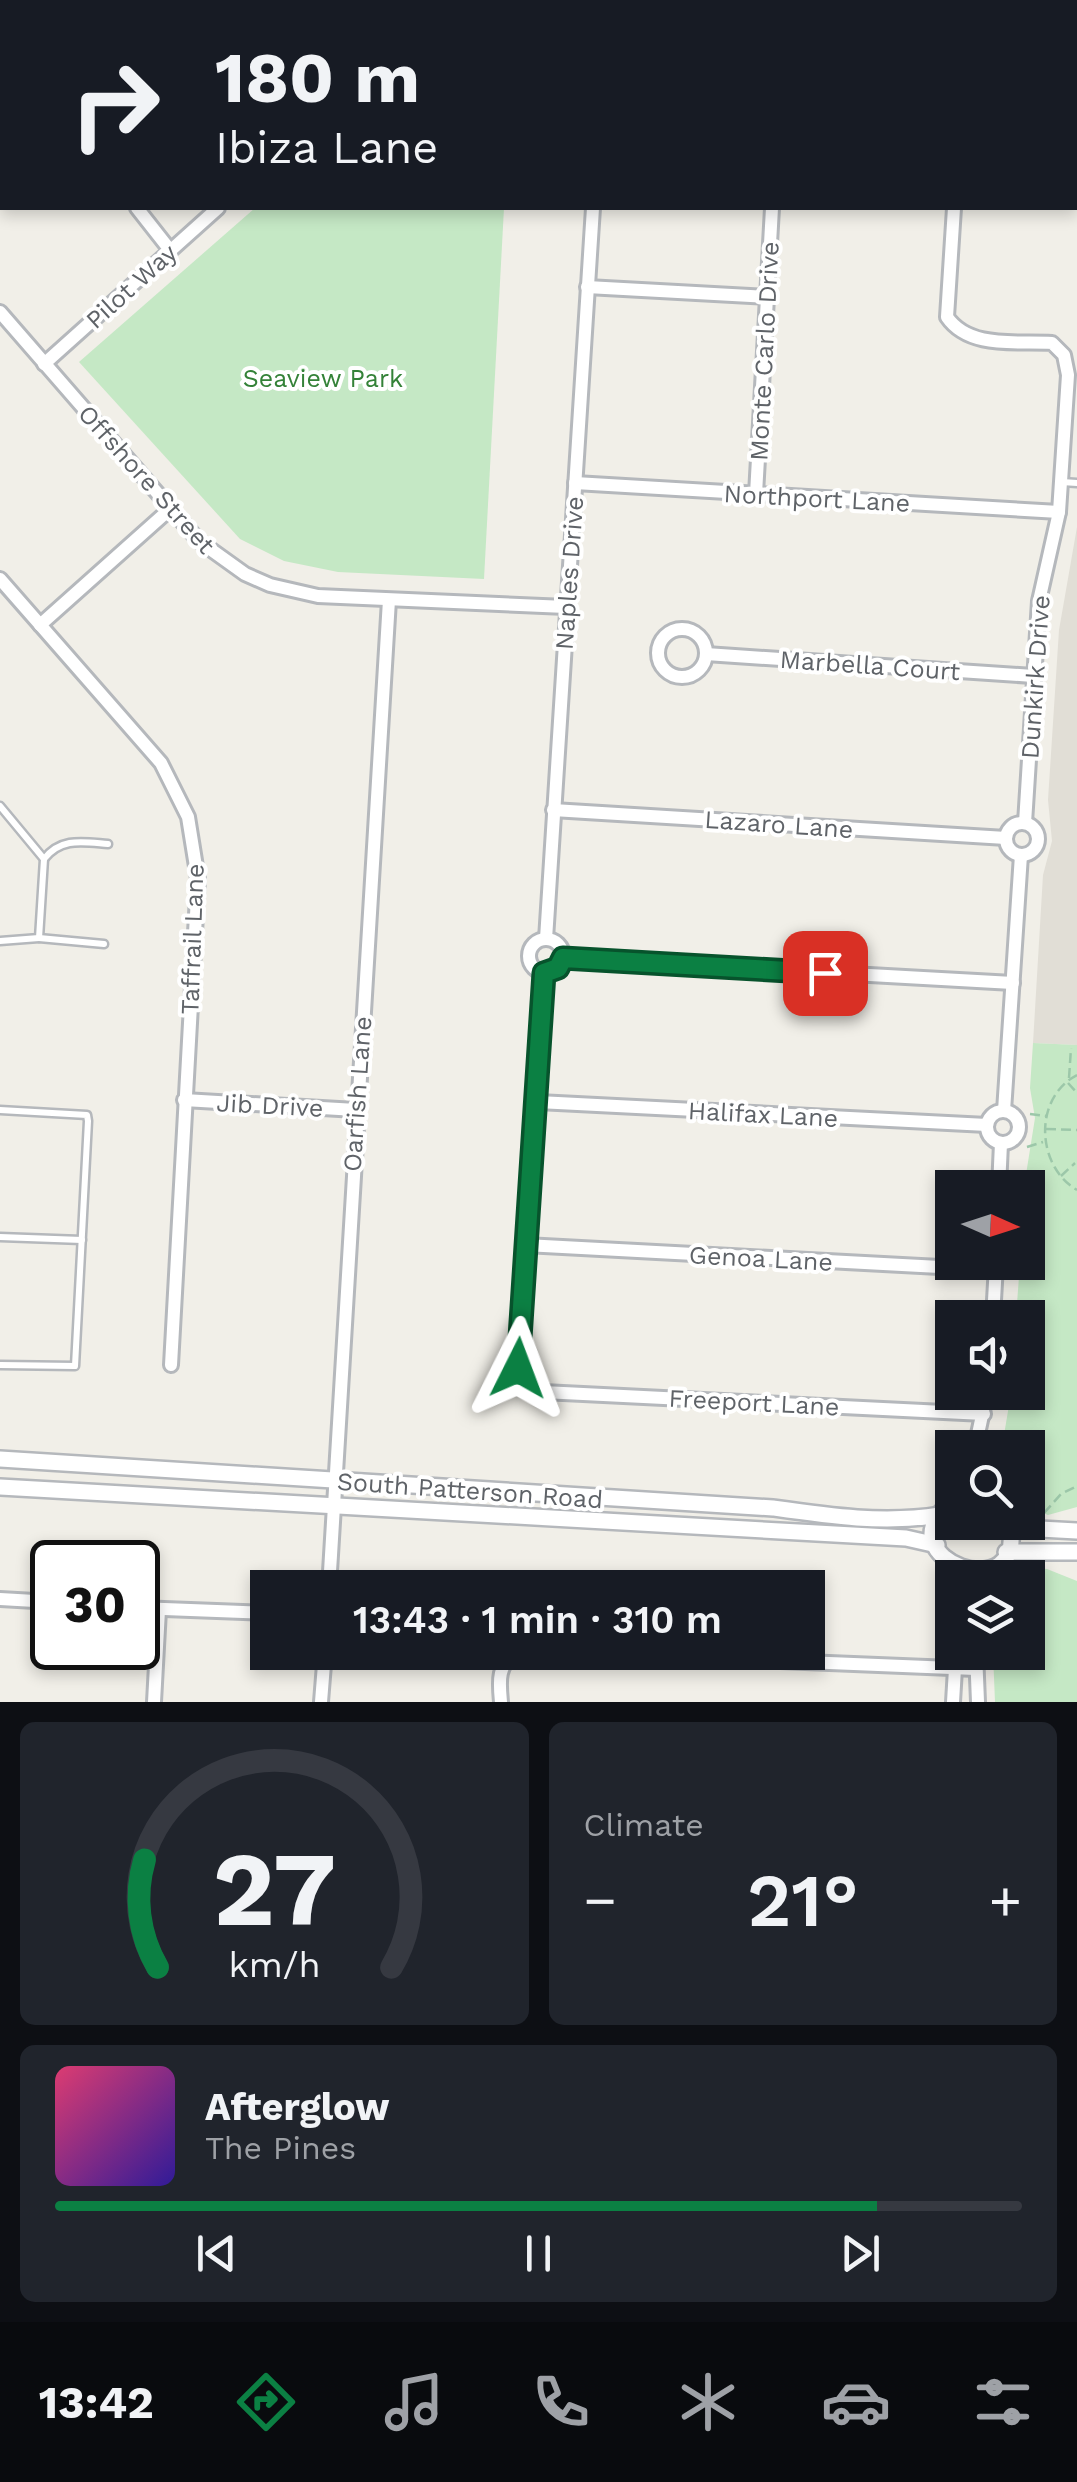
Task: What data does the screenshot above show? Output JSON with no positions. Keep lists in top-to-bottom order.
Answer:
{
  "streets": {
    "street": [
      "Pilot Way",
      "Monte Carlo Drive",
      "Offshore Street",
      "Northport Lane",
      "Naples Drive",
      "Marbella Court",
      "Dunkirk Drive",
      "Lazaro Lane",
      "Taffrail Lane",
      "Oarfish Lane",
      "Jib Drive",
      "Halifax Lane",
      "Genoa Lane",
      "Freeport Lane",
      "South Patterson Road"
    ]
  },
  "crossings": [
    ["Pilot Way", "Offshore Street"],
    ["Monte Carlo Drive", "Northport Lane"],
    ["Offshore Street", "Naples Drive"],
    ["Offshore Street", "Oarfish Lane"],
    ["Northport Lane", "Naples Drive"],
    ["Northport Lane", "Dunkirk Drive"],
    ["Naples Drive", "Lazaro Lane"],
    ["Marbella Court", "Dunkirk Drive"],
    ["Dunkirk Drive", "Lazaro Lane"],
    ["Taffrail Lane", "Jib Drive"],
    ["Oarfish Lane", "Jib Drive"],
    ["Oarfish Lane", "South Patterson Road"],
    ["Genoa Lane", "Freeport Lane"]
  ],
  "parks": ["Seaview Park"],
  "north": "right",
  "page": {
    "turn": ["180 m", "Ibiza Lane"],
    "limit": "30",
    "trip": "13:43 · 1 min · 310 m",
    "tile": "Climate",
    "heat": ["−", "21°", "+"],
    "song": ["Afterglow", "The Pines"],
    "tabs": "13:42",
    "gauge": ["27", "km/h"]
  }
}
